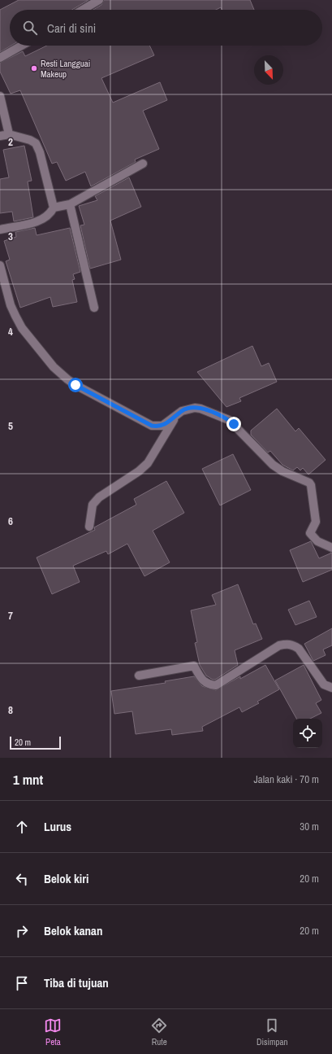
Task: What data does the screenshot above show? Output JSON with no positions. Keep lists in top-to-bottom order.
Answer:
{
  "places": ["Resti Langguai Makeup"],
  "scale_bar": "20 m",
  "north": "bottom right",
  "page": {
    "search": "Cari di sini",
    "scale": "20 m",
    "heading": ["1 mnt", "Jalan kaki · 70 m"],
    "list": [
      ["Lurus", "30 m"],
      ["Belok kiri", "20 m"],
      ["Belok kanan", "20 m"],
      "Tiba di tujuan"
    ],
    "nav": ["Peta", "Rute", "Disimpan"]
  },
  "grid": {
    "rows": [
      "2",
      "3",
      "4",
      "5",
      "6",
      "7",
      "8"
    ]
  }
}
